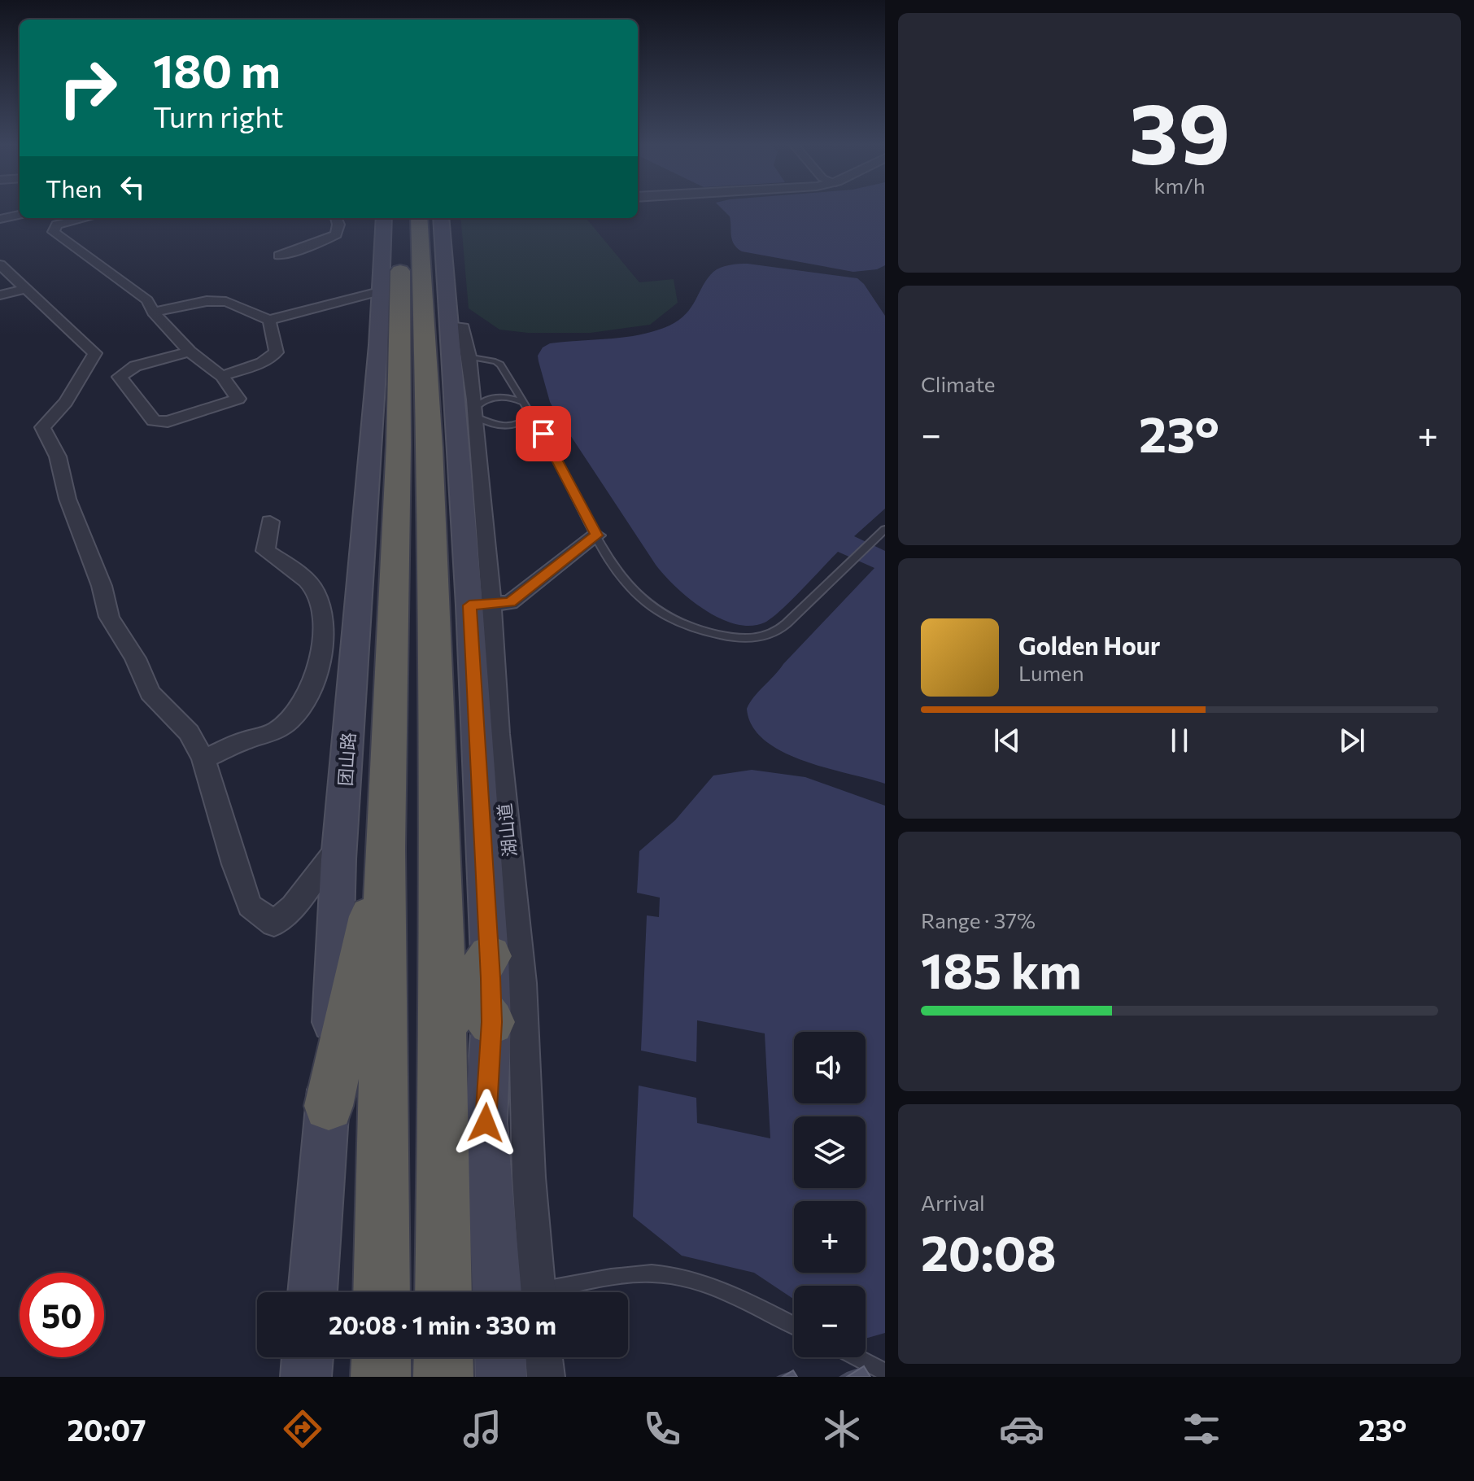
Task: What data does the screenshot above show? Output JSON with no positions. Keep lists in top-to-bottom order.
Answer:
{
  "streets": {
    "main road": ["团山路"],
    "street": ["湖山道"]
  },
  "page": {
    "tile": [
      ["39", "km/h"],
      "Climate",
      ["Range · 37%", "185 km"],
      ["Arrival", "20:08"]
    ],
    "turn": ["180 m", "Turn right"],
    "then": "Then",
    "heat": ["−", "23°", "+"],
    "song": ["Golden Hour", "Lumen"],
    "map_buttons": ["+", "−"],
    "limit": "50",
    "trip": "20:08 · 1 min · 330 m",
    "tabs": ["20:07", "23°"]
  }
}
